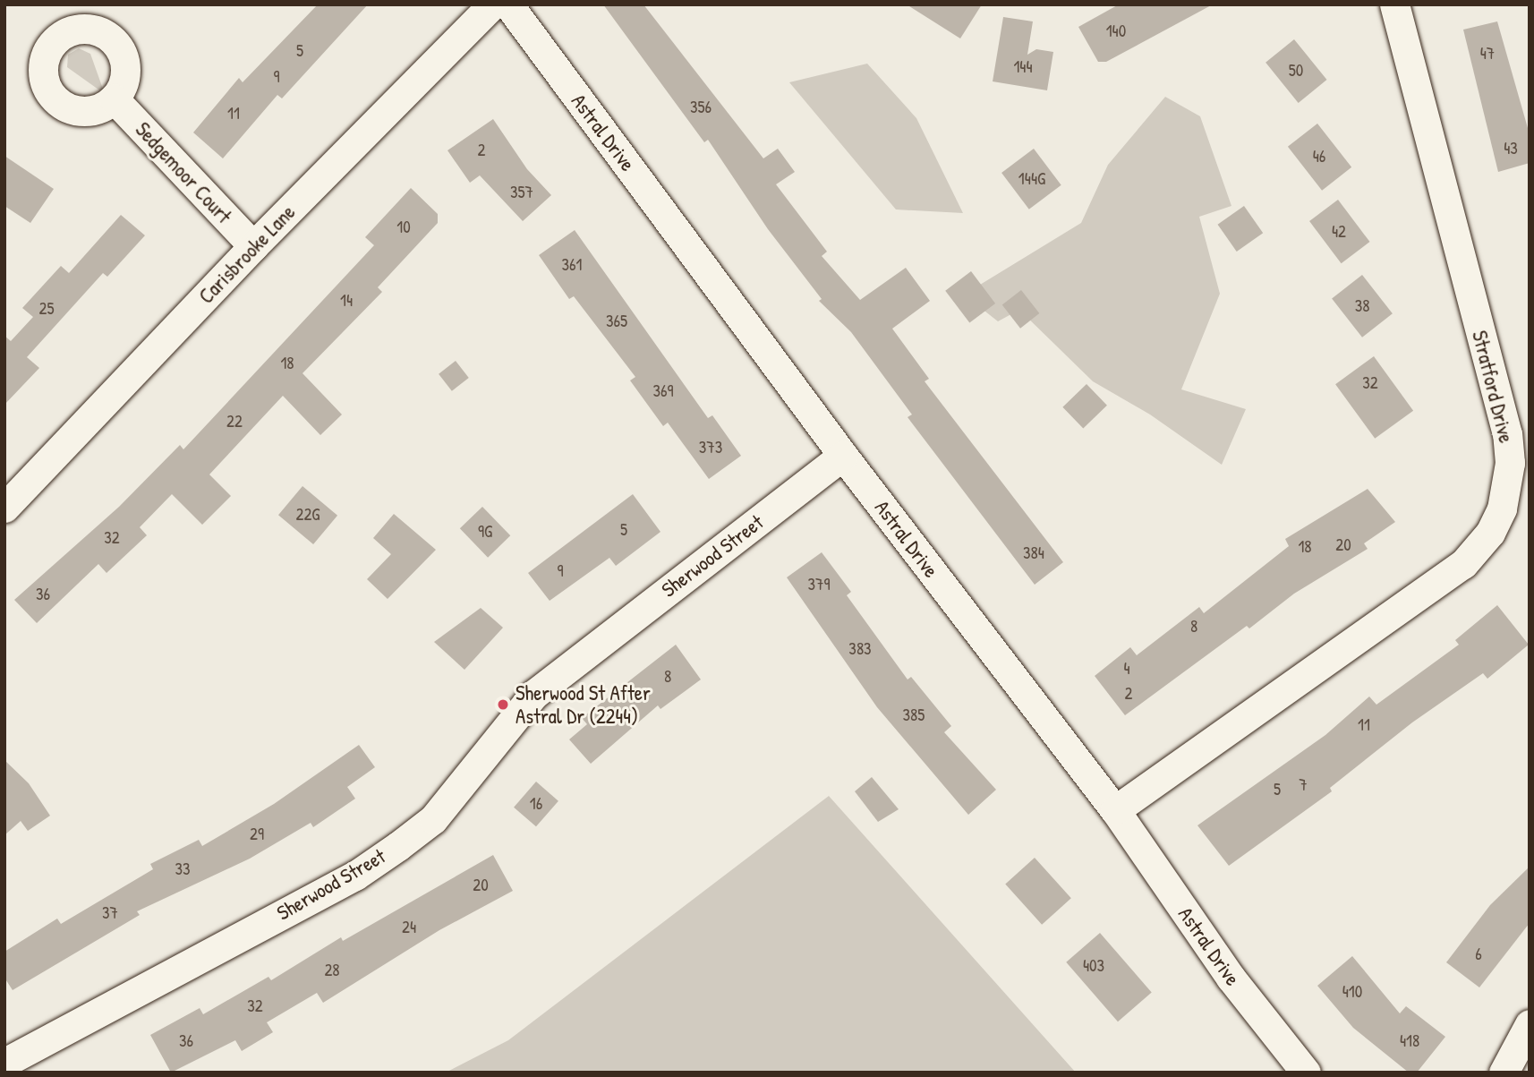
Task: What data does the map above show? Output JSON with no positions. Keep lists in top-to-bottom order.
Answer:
{
  "streets": {
    "street": [
      "Astral Drive",
      "Sedgemoor Court",
      "Carisbrooke Lane",
      "Stratford Drive",
      "Sherwood Street"
    ]
  },
  "crossings": [
    ["Astral Drive", "Stratford Drive"],
    ["Astral Drive", "Sherwood Street"],
    ["Sedgemoor Court", "Carisbrooke Lane"]
  ],
  "places": ["Sherwood St After Astral Dr (2244)"],
  "house_numbers": [
    "140",
    "5",
    "47",
    "144",
    "50",
    "9",
    "356",
    "11",
    "43",
    "2",
    "46",
    "144G",
    "357",
    "10",
    "42",
    "361",
    "14",
    "38",
    "25",
    "365",
    "18",
    "32",
    "369",
    "22",
    "373",
    "22G",
    "5",
    "9G",
    "32",
    "20",
    "18",
    "384",
    "9",
    "379",
    "36",
    "8",
    "383",
    "4",
    "8",
    "2",
    "385",
    "11",
    "7",
    "5",
    "16",
    "29",
    "33",
    "20",
    "37",
    "24",
    "6",
    "403",
    "28",
    "410",
    "32",
    "36",
    "418"
  ]
}
